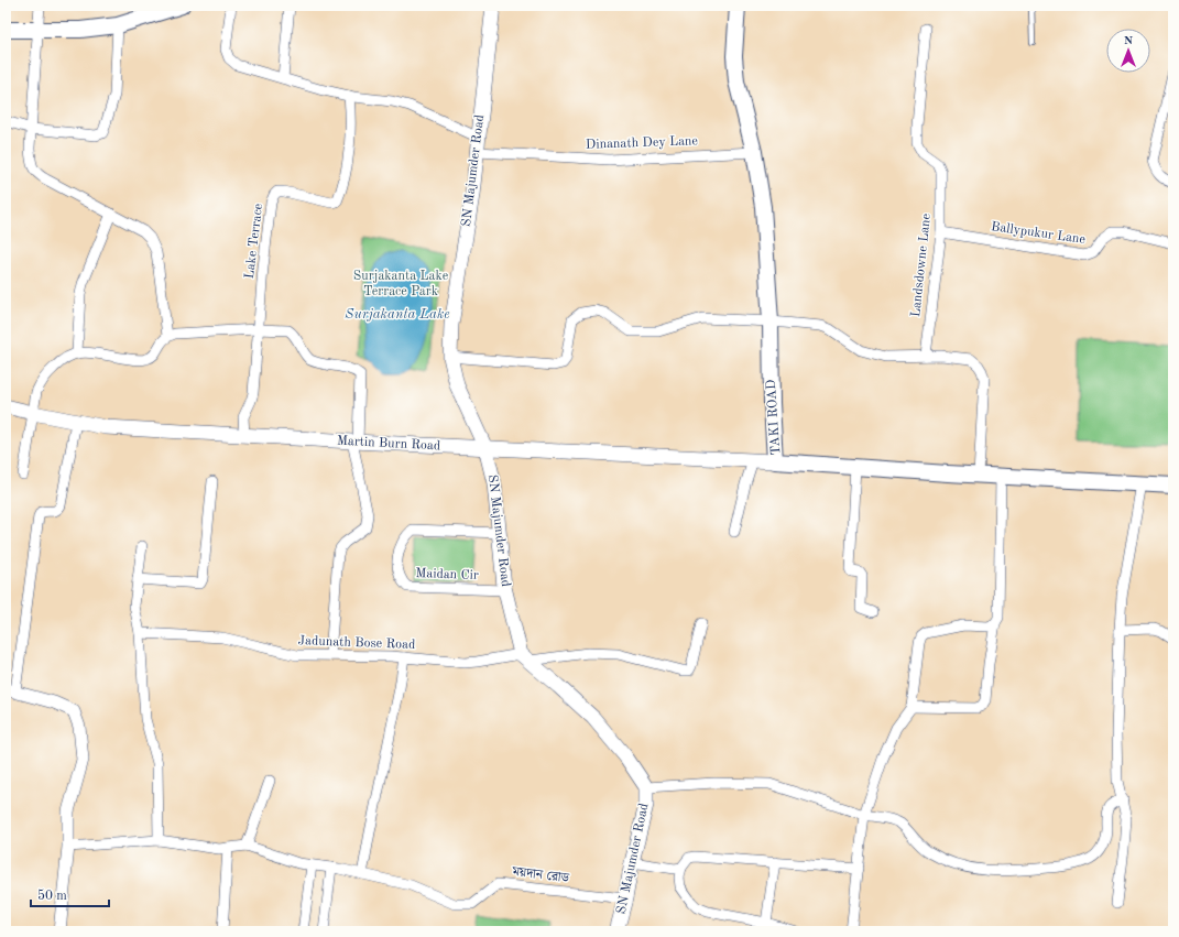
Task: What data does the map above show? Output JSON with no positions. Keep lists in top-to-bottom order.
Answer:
{
  "streets": {
    "main road": ["SN Majumder Road", "TAKI ROAD", "Martin Burn Road"],
    "street": [
      "Dinanath Dey Lane",
      "Ballypukur Lane",
      "Lake Terrace",
      "Landsdowne Lane",
      "Maidan Cir",
      "Jadunath Bose Road",
      "ময়দান রোড"
    ]
  },
  "crossings": [
    ["Dinanath Dey Lane", "SN Majumder Road"],
    ["Dinanath Dey Lane", "TAKI ROAD"],
    ["SN Majumder Road", "Martin Burn Road"],
    ["SN Majumder Road", "Maidan Cir"],
    ["SN Majumder Road", "Jadunath Bose Road"],
    ["SN Majumder Road", "ময়দান রোড"],
    ["Ballypukur Lane", "Landsdowne Lane"],
    ["Lake Terrace", "Martin Burn Road"],
    ["TAKI ROAD", "Martin Burn Road"]
  ],
  "water": ["Surjakanta Lake"],
  "parks": ["Surjakanta Lake Terrace Park"],
  "scale_bar": "50 m",
  "north": "top"
}
